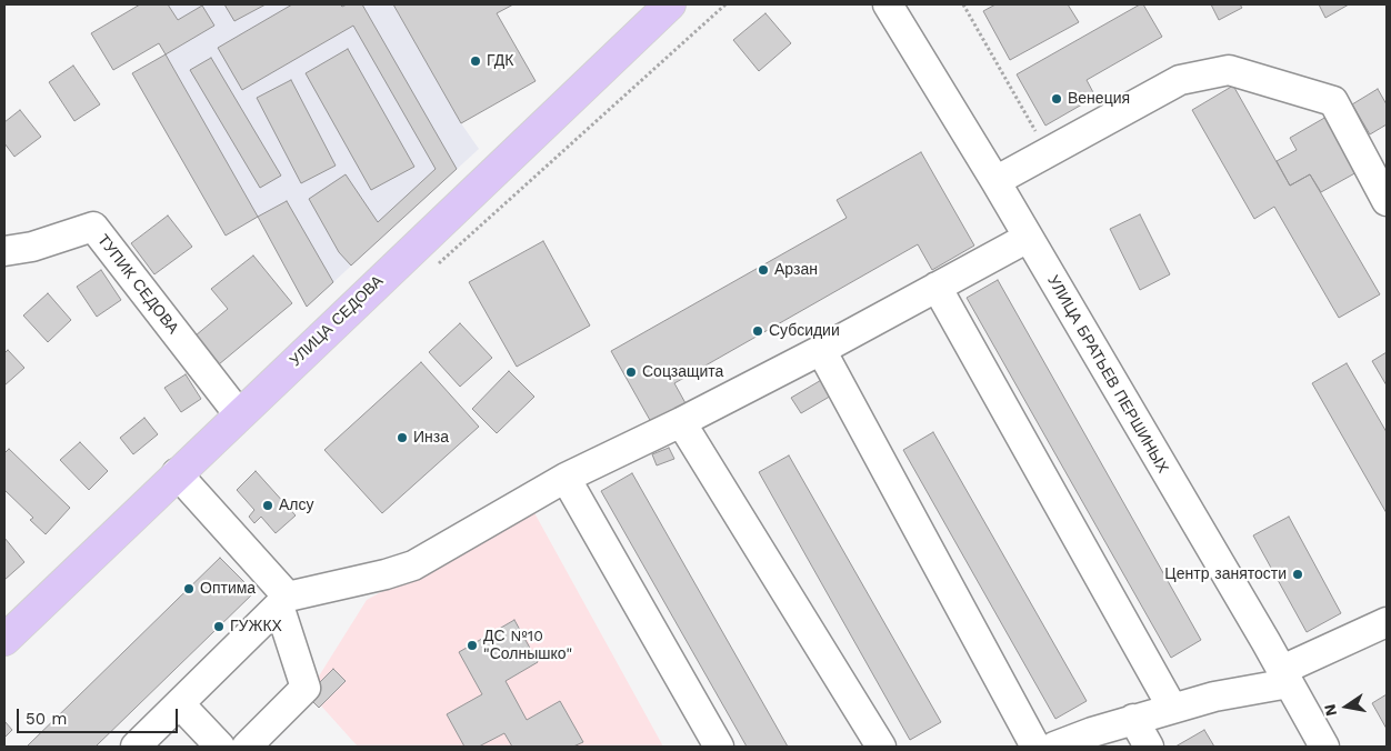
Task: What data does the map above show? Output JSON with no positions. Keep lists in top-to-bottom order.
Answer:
{
  "streets": {
    "main road": ["УЛИЦА СЕДОВА"],
    "street": ["ТУПИК СЕДОВА", "УЛИЦА БРАТЬЕВ ПЕРШИНЫХ"]
  },
  "crossings": [
    ["ТУПИК СЕДОВА", "УЛИЦА СЕДОВА"]
  ],
  "places": [
    "ГДК",
    "Венеция",
    "Арзан",
    "Субсидии",
    "Соцзащита",
    "Инза",
    "Алсу",
    "Центр занятости",
    "Оптима",
    "ГУЖКХ",
    "ДС №10 \"Солнышко\""
  ],
  "scale_bar": "50 m",
  "north": "left"
}
